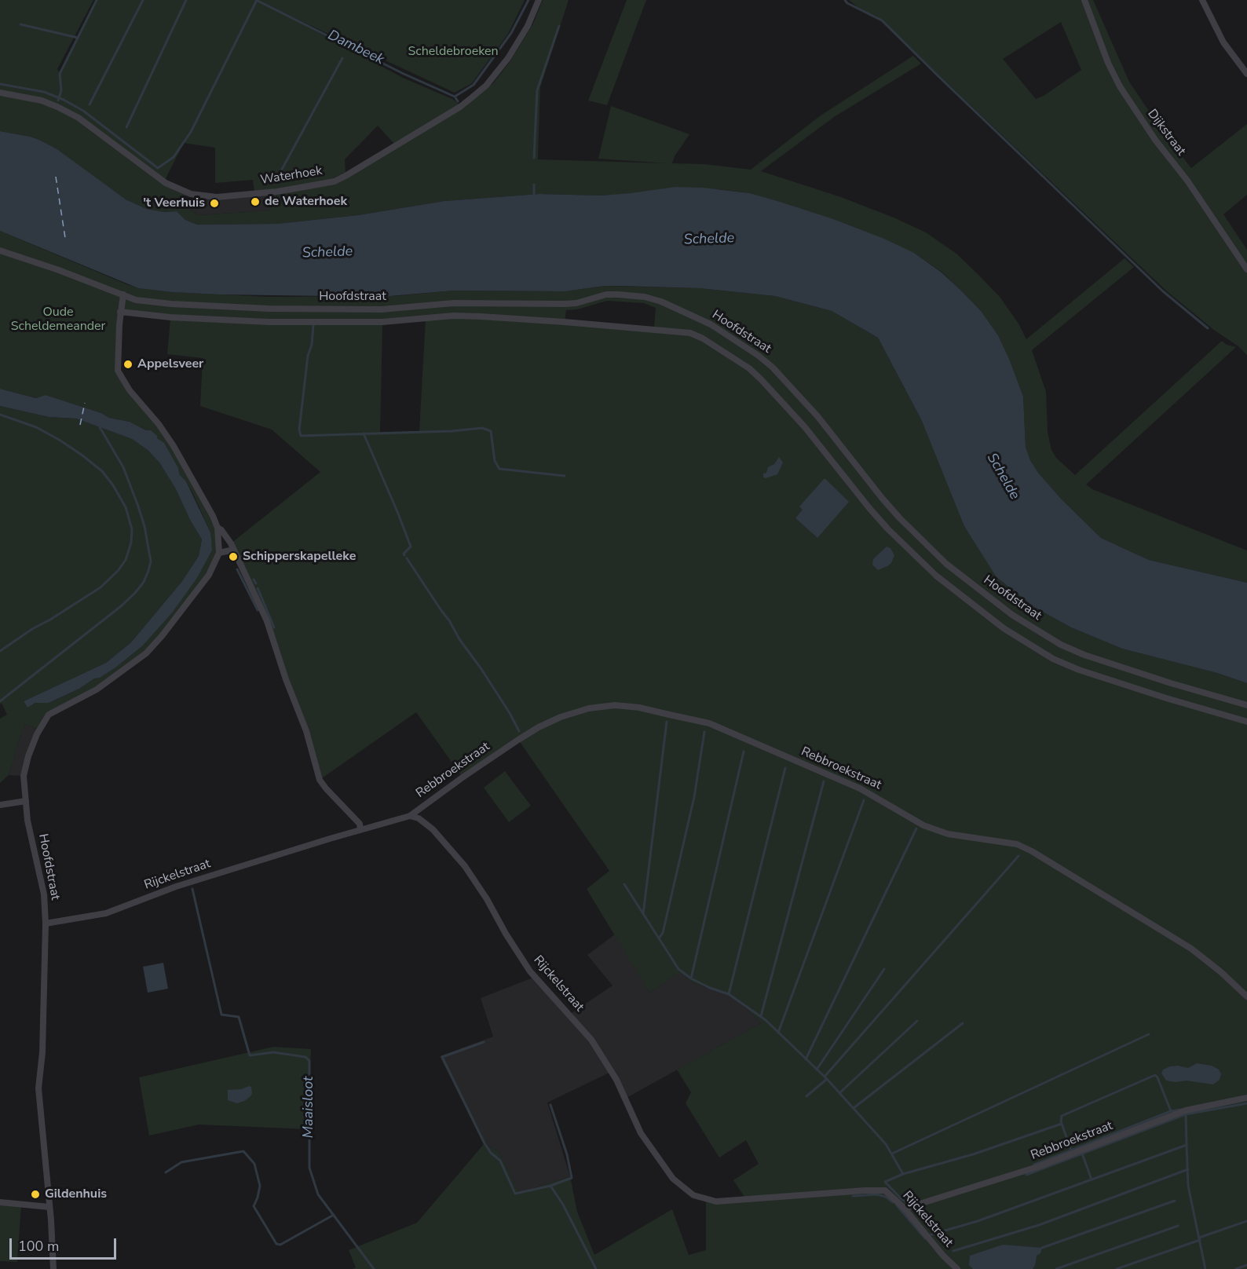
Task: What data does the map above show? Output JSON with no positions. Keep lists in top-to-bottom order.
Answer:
{
  "streets": {
    "street": [
      "Dijkstraat",
      "Waterhoek",
      "Hoofdstraat",
      "Rebbroekstraat",
      "Rijckelstraat"
    ]
  },
  "crossings": [
    ["Hoofdstraat", "Rijckelstraat"],
    ["Rebbroekstraat", "Rijckelstraat"]
  ],
  "water": ["Dambeek", "Schelde", "Maaisloot"],
  "parks": ["Scheldebroeken", "Oude Scheldemeander"],
  "places": [
    "de Waterhoek",
    "'t Veerhuis",
    "Appelsveer",
    "Schipperskapelleke",
    "Gildenhuis"
  ],
  "scale_bar": "100 m"
}
